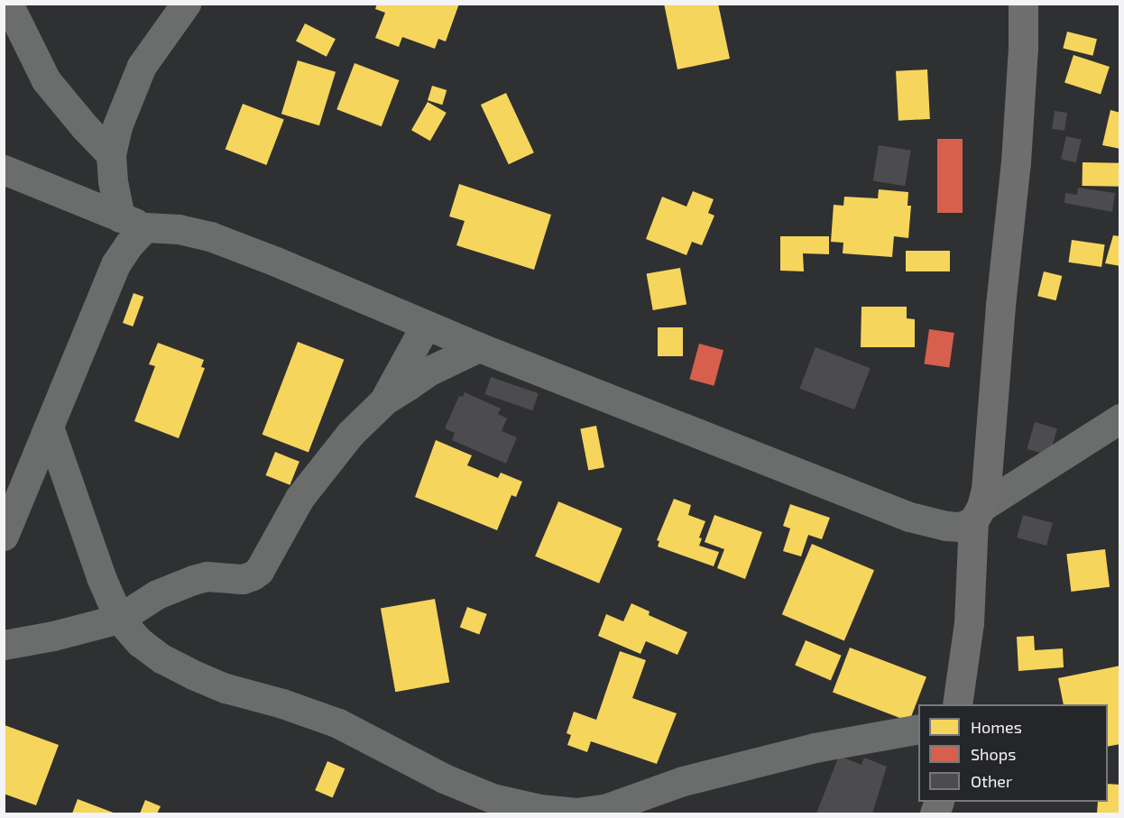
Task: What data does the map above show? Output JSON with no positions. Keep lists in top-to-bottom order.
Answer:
{
  "legend": ["Homes", "Shops", "Other"]
}
